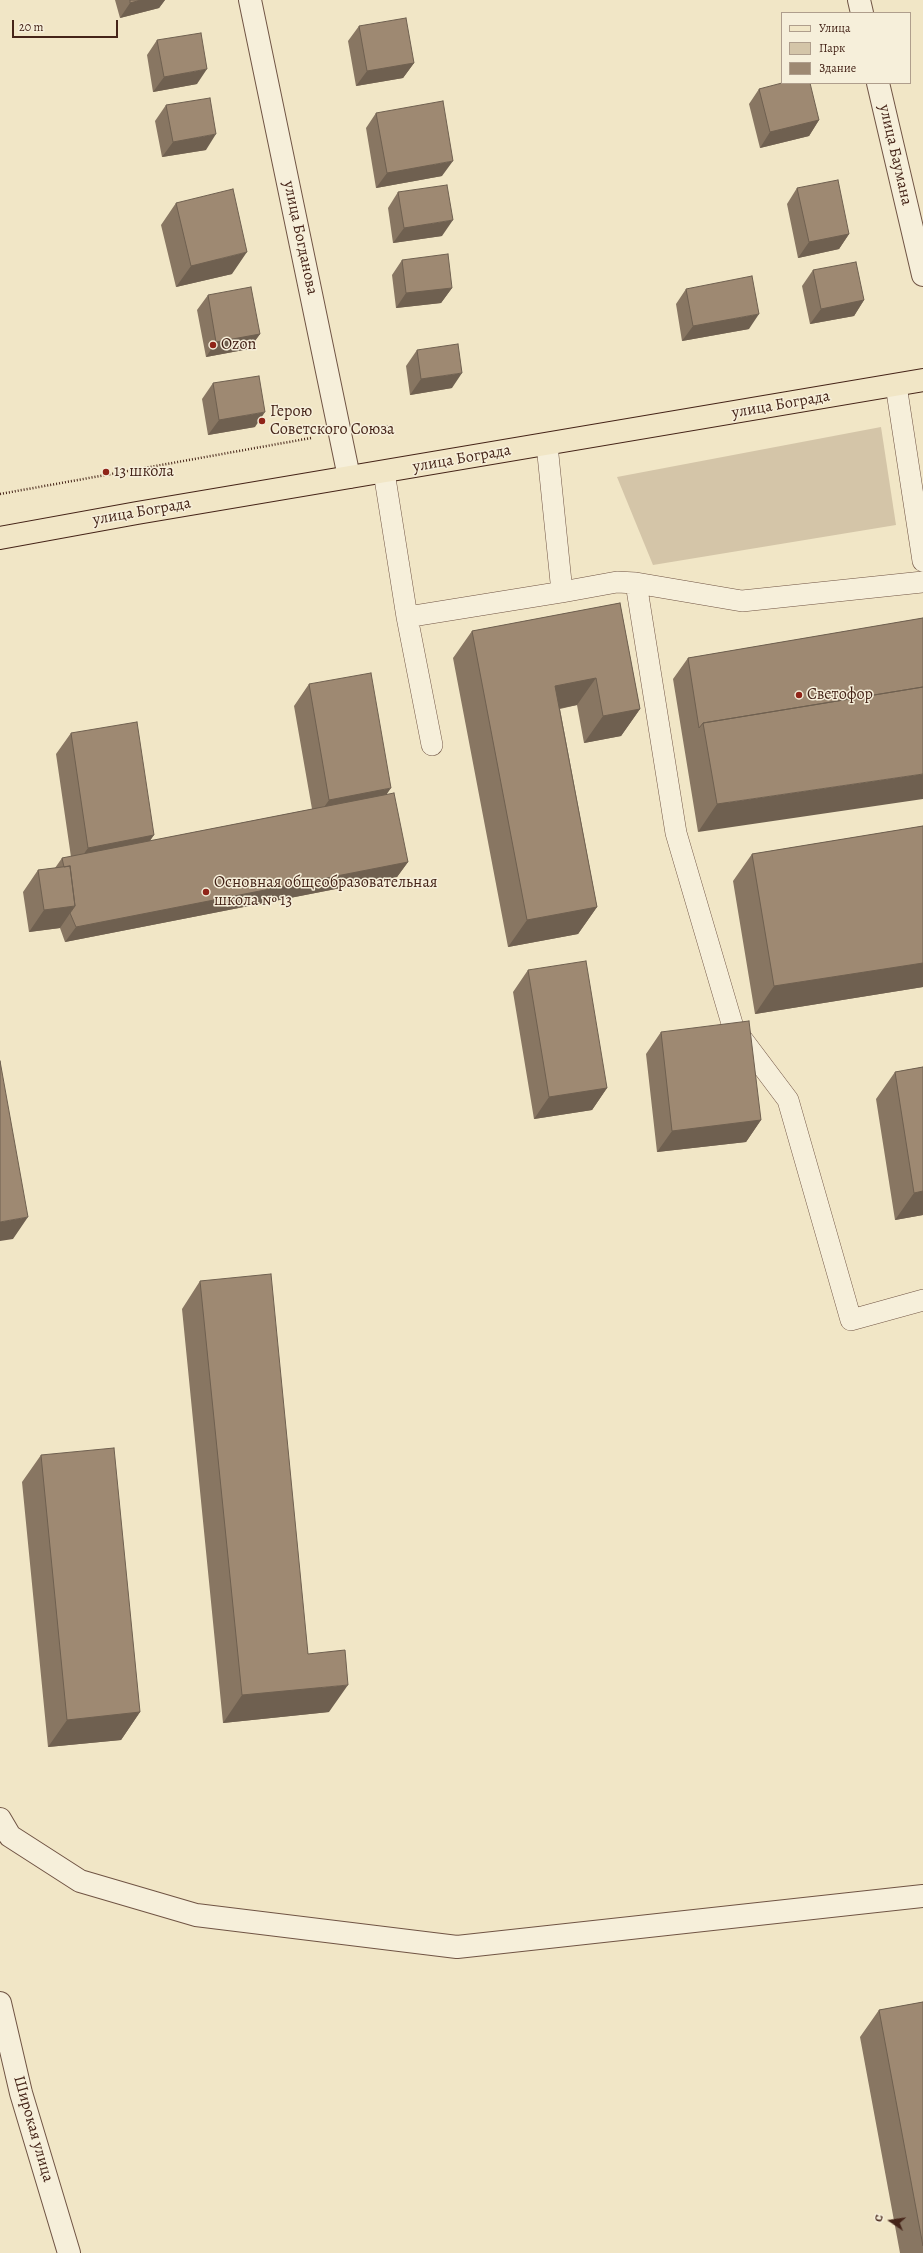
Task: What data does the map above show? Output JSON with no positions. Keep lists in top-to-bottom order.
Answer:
{
  "streets": {
    "main road": ["улица Бограда"],
    "street": ["улица Баумана", "улица Богданова", "Широкая улица"]
  },
  "crossings": [
    ["улица Богданова", "улица Бограда"]
  ],
  "places": [
    "Ozon",
    "Герою Советского Союза",
    "13 школа",
    "Светофор",
    "Основная общеобразовательная школа № 13"
  ],
  "legend": ["Улица", "Парк", "Здание"],
  "scale_bar": "20 m",
  "north": "left"
}
